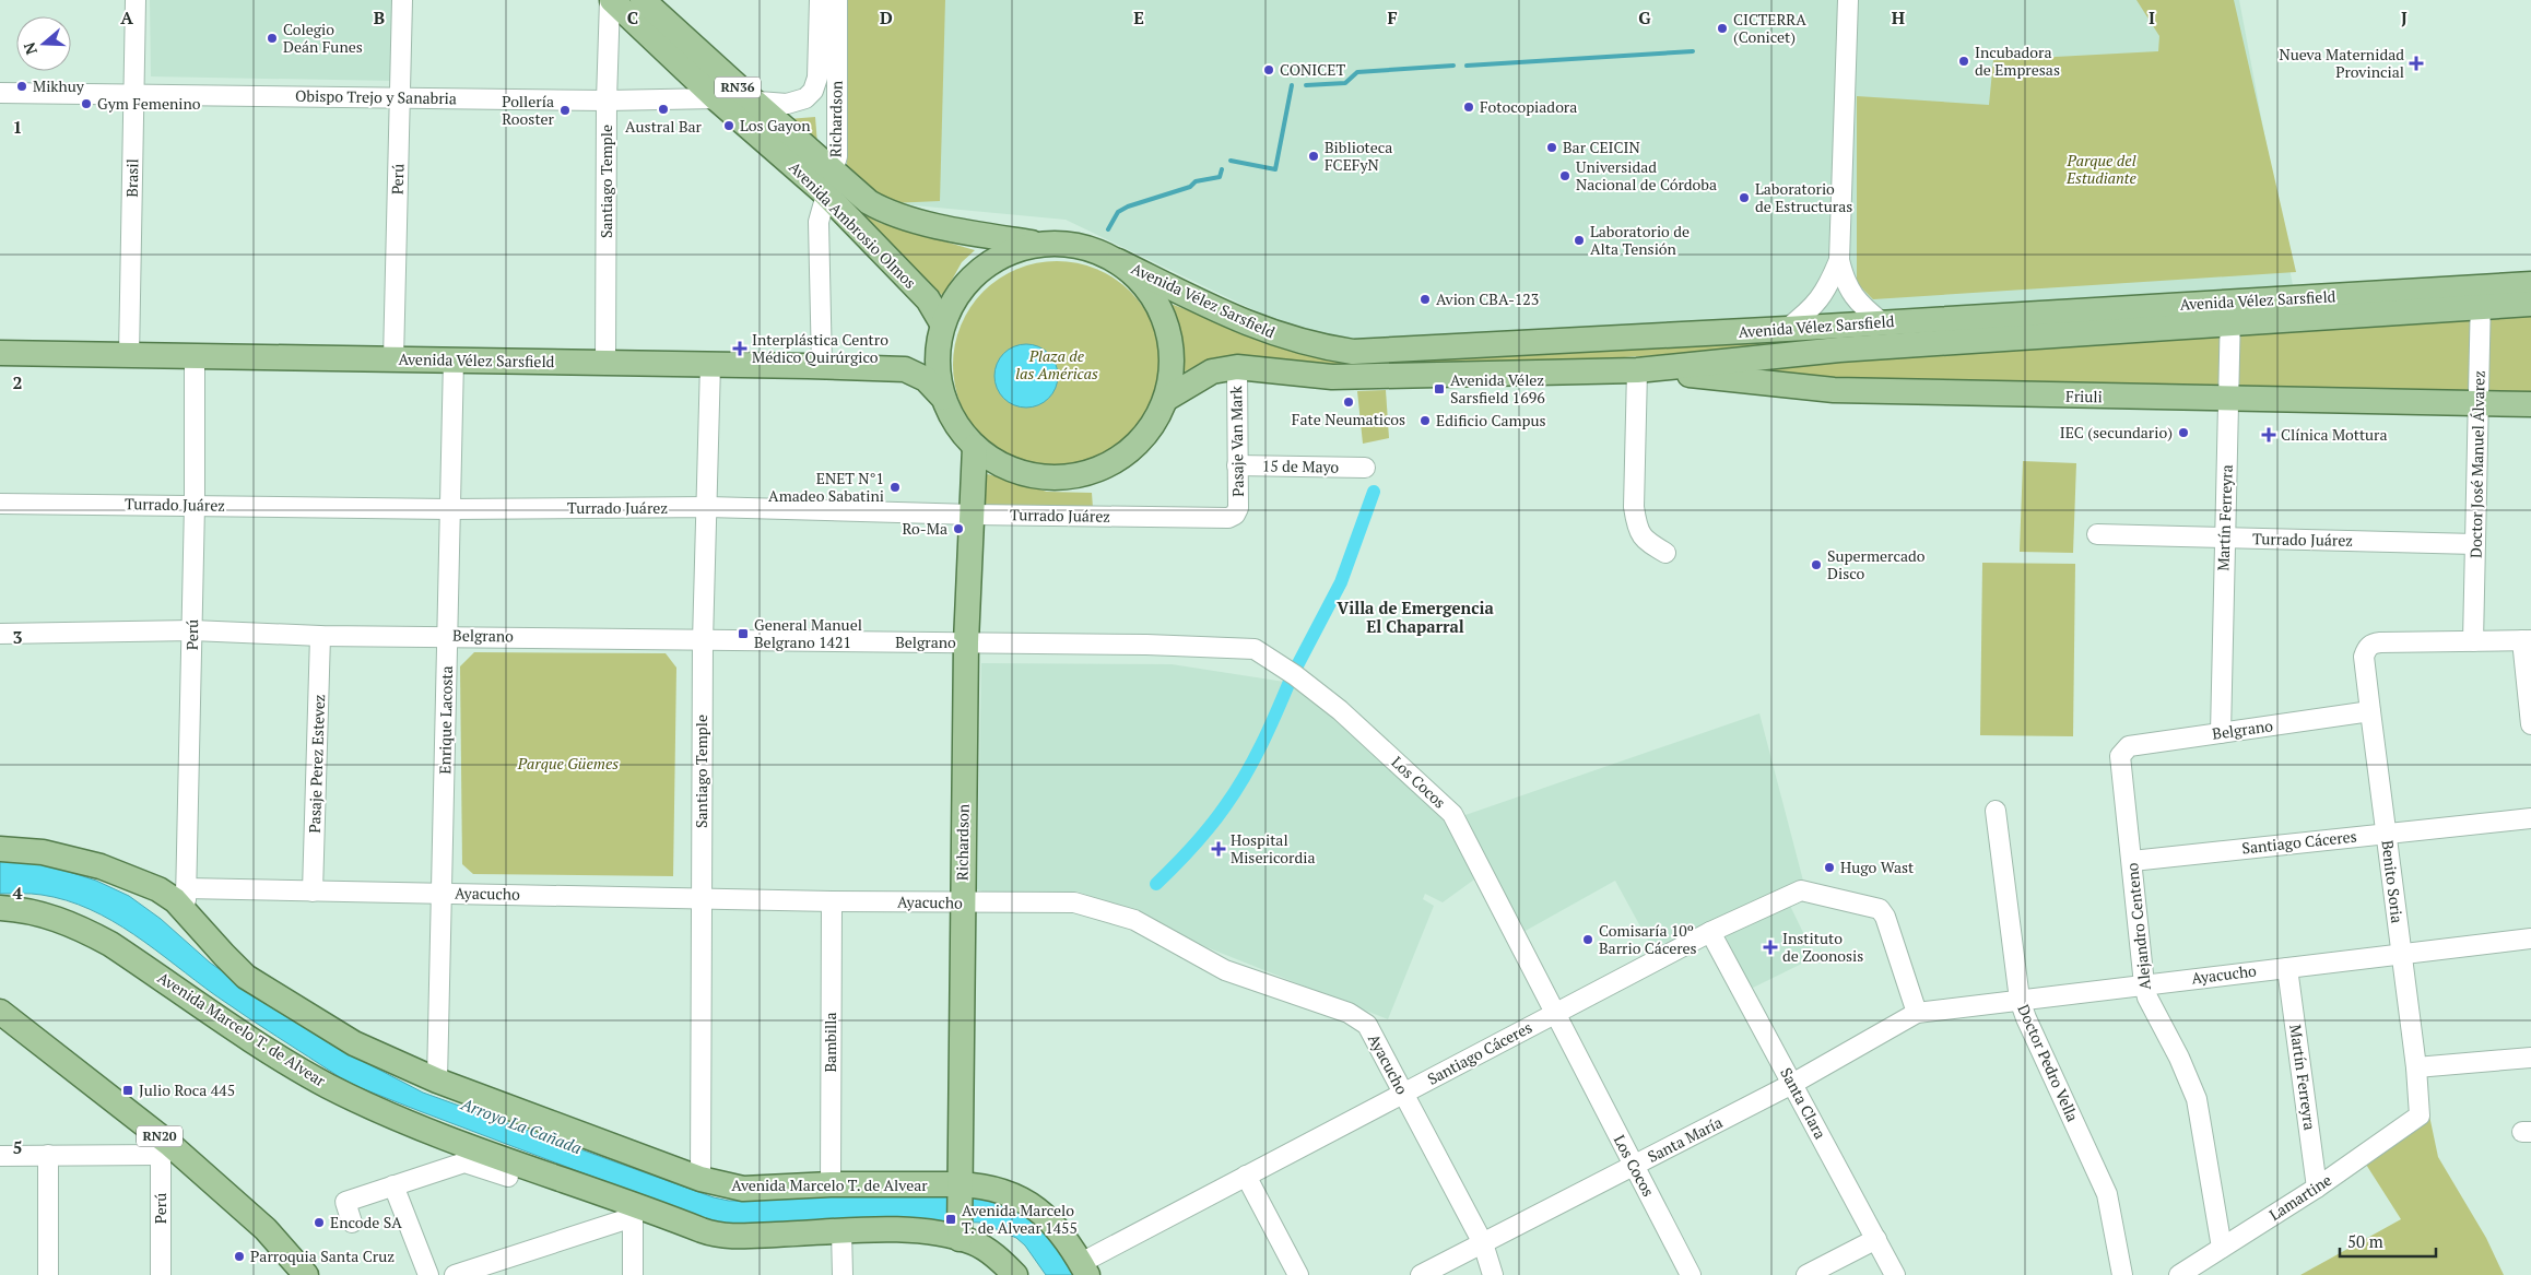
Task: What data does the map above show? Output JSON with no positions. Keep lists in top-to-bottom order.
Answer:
{
  "streets": {
    "main road": [
      "RN36",
      "Richardson",
      "Avenida Ambrosio Olmos",
      "Avenida Vélez Sarsfield",
      "Friuli",
      "Avenida Marcelo T. de Alvear",
      "RN20"
    ],
    "street": [
      "Obispo Trejo y Sanabria",
      "Brasil",
      "Perú",
      "Santiago Temple",
      "Pasaje Van Mark",
      "Doctor José Manuel Álvarez",
      "15 de Mayo",
      "Turrado Juárez",
      "Martín Ferreyra",
      "Belgrano",
      "Enrique Lacosta",
      "Pasaje Perez Estevez",
      "Los Cocos",
      "Santiago Cáceres",
      "Benito Soria",
      "Ayacucho",
      "Alejandro Centeno",
      "Bambilla",
      "Doctor Pedro Vella",
      "Santa Clara",
      "Santa María",
      "Lamartine"
    ]
  },
  "crossings": [
    ["RN36", "Richardson"],
    ["RN36", "Avenida Ambrosio Olmos"],
    ["RN36", "Avenida Vélez Sarsfield"],
    ["Obispo Trejo y Sanabria", "Richardson"],
    ["Obispo Trejo y Sanabria", "Brasil"],
    ["Obispo Trejo y Sanabria", "Perú"],
    ["Obispo Trejo y Sanabria", "Santiago Temple"],
    ["Obispo Trejo y Sanabria", "Avenida Ambrosio Olmos"],
    ["Richardson", "Avenida Ambrosio Olmos"],
    ["Richardson", "Avenida Vélez Sarsfield"],
    ["Richardson", "Turrado Juárez"],
    ["Richardson", "Belgrano"],
    ["Richardson", "Los Cocos"],
    ["Richardson", "Ayacucho"],
    ["Richardson", "Avenida Marcelo T. de Alvear"],
    ["Brasil", "Avenida Vélez Sarsfield"],
    ["Perú", "Avenida Vélez Sarsfield"],
    ["Perú", "Turrado Juárez"],
    ["Perú", "Belgrano"],
    ["Perú", "Ayacucho"],
    ["Perú", "Avenida Marcelo T. de Alvear"],
    ["Perú", "RN20"],
    ["Santiago Temple", "Avenida Ambrosio Olmos"],
    ["Santiago Temple", "Avenida Vélez Sarsfield"],
    ["Santiago Temple", "Turrado Juárez"],
    ["Santiago Temple", "Belgrano"],
    ["Santiago Temple", "Ayacucho"],
    ["Santiago Temple", "Avenida Marcelo T. de Alvear"],
    ["Avenida Vélez Sarsfield", "Friuli"],
    ["Avenida Vélez Sarsfield", "Pasaje Van Mark"],
    ["Avenida Vélez Sarsfield", "Doctor José Manuel Álvarez"],
    ["Avenida Vélez Sarsfield", "Martín Ferreyra"],
    ["Avenida Vélez Sarsfield", "Enrique Lacosta"],
    ["Friuli", "Doctor José Manuel Álvarez"],
    ["Friuli", "Martín Ferreyra"],
    ["Pasaje Van Mark", "15 de Mayo"],
    ["Pasaje Van Mark", "Turrado Juárez"],
    ["Doctor José Manuel Álvarez", "Turrado Juárez"],
    ["Doctor José Manuel Álvarez", "Benito Soria"],
    ["Turrado Juárez", "Martín Ferreyra"],
    ["Turrado Juárez", "Enrique Lacosta"],
    ["Martín Ferreyra", "Belgrano"],
    ["Martín Ferreyra", "Ayacucho"],
    ["Martín Ferreyra", "Lamartine"],
    ["Belgrano", "Enrique Lacosta"],
    ["Belgrano", "Pasaje Perez Estevez"],
    ["Belgrano", "Los Cocos"],
    ["Belgrano", "Benito Soria"],
    ["Belgrano", "Alejandro Centeno"],
    ["Enrique Lacosta", "Ayacucho"],
    ["Enrique Lacosta", "Avenida Marcelo T. de Alvear"],
    ["Pasaje Perez Estevez", "Ayacucho"],
    ["Los Cocos", "Santiago Cáceres"],
    ["Los Cocos", "Santa María"],
    ["Santiago Cáceres", "Benito Soria"],
    ["Santiago Cáceres", "Ayacucho"],
    ["Santiago Cáceres", "Alejandro Centeno"],
    ["Santiago Cáceres", "Avenida Marcelo T. de Alvear"],
    ["Santiago Cáceres", "Santa Clara"],
    ["Santiago Cáceres", "Santa María"],
    ["Benito Soria", "Ayacucho"],
    ["Benito Soria", "Lamartine"],
    ["Ayacucho", "Alejandro Centeno"],
    ["Ayacucho", "Avenida Marcelo T. de Alvear"],
    ["Ayacucho", "Bambilla"],
    ["Ayacucho", "Doctor Pedro Vella"],
    ["Ayacucho", "Santa María"],
    ["Alejandro Centeno", "Lamartine"],
    ["Avenida Marcelo T. de Alvear", "Bambilla"],
    ["Santa Clara", "Santa María"]
  ],
  "districts": ["Villa de Emergencia El Chaparral"],
  "water": ["Arroyo La Cañada"],
  "parks": ["Parque del Estudiante", "Plaza de las Américas", "Parque Güemes"],
  "places": {
    "other": [
      "CICTERRA (Conicet)",
      "Colegio Deán Funes",
      "Incubadora de Empresas",
      "CONICET",
      "Mikhuy",
      "Gym Femenino",
      "Fotocopiadora",
      "Austral Bar",
      "Pollería Rooster",
      "Los Gayon",
      "Bar CEICIN",
      "Biblioteca FCEFyN",
      "Universidad Nacional de Córdoba",
      "Laboratorio de Estructuras",
      "Laboratorio de Alta Tensión",
      "Avion CBA-123",
      "Fate Neumaticos",
      "Edificio Campus",
      "IEC (secundario)",
      "ENET N°1 Amadeo Sabatini",
      "Ro-Ma",
      "Supermercado Disco",
      "Hugo Wast",
      "Comisaría 10º Barrio Cáceres",
      "Encode SA",
      "Parroquia Santa Cruz"
    ],
    "health": [
      "Nueva Maternidad Provincial",
      "Interplástica Centro Médico Quirúrgico",
      "Clínica Mottura",
      "Hospital Misericordia",
      "Instituto de Zoonosis"
    ],
    "transit": [
      "Avenida Vélez Sarsfield 1696",
      "General Manuel Belgrano 1421",
      "Julio Roca 445",
      "Avenida Marcelo T. de Alvear 1455"
    ]
  },
  "scale_bar": "50 m",
  "north": "left",
  "grid": {
    "columns": [
      "A",
      "B",
      "C",
      "D",
      "E",
      "F",
      "G",
      "H",
      "I",
      "J"
    ],
    "rows": [
      "1",
      "2",
      "3",
      "4",
      "5"
    ]
  }
}
